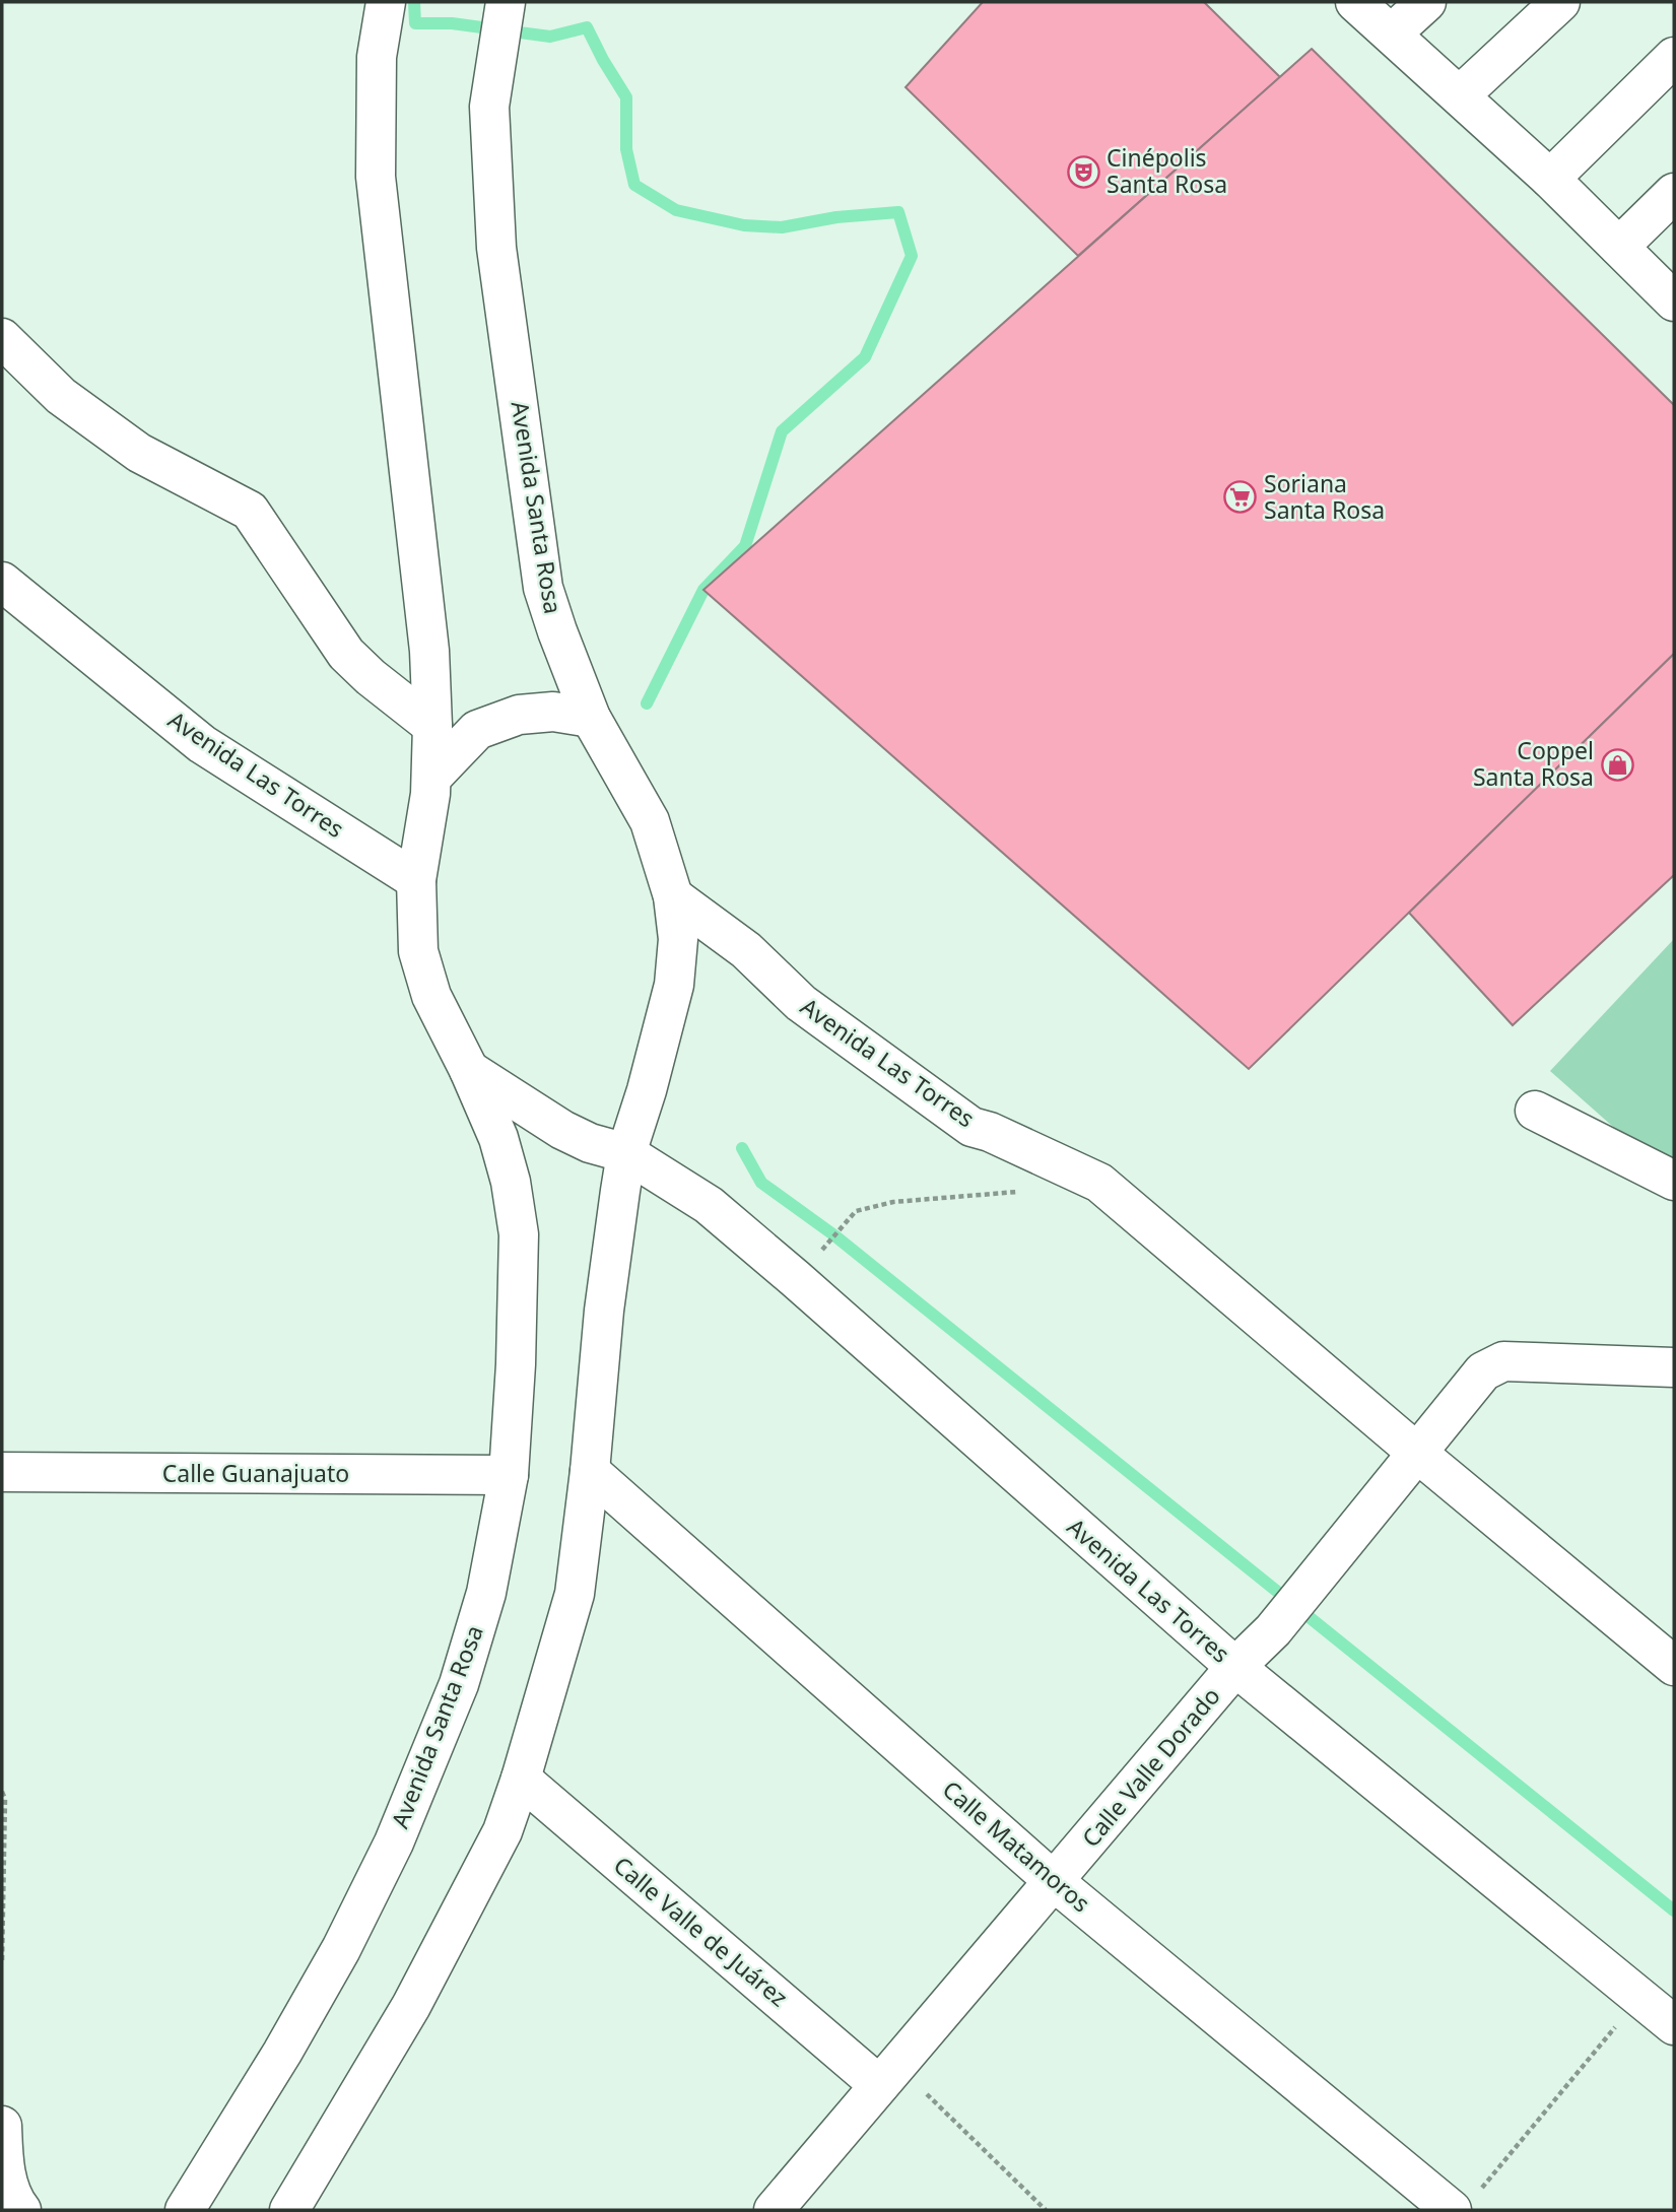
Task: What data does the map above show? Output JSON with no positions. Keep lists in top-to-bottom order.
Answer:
{
  "streets": {
    "street": [
      "Avenida Santa Rosa",
      "Avenida Las Torres",
      "Calle Guanajuato",
      "Calle Valle Dorado",
      "Calle Matamoros",
      "Calle Valle de Juárez"
    ]
  },
  "crossings": [
    ["Avenida Santa Rosa", "Avenida Las Torres"],
    ["Avenida Santa Rosa", "Calle Guanajuato"],
    ["Avenida Santa Rosa", "Calle Matamoros"],
    ["Avenida Santa Rosa", "Calle Valle de Juárez"],
    ["Avenida Las Torres", "Calle Valle Dorado"],
    ["Calle Valle Dorado", "Calle Matamoros"],
    ["Calle Valle Dorado", "Calle Valle de Juárez"]
  ],
  "places": {
    "theatre": ["Cinépolis Santa Rosa"],
    "supermarket": ["Soriana Santa Rosa"],
    "shop": ["Coppel Santa Rosa"]
  }
}
